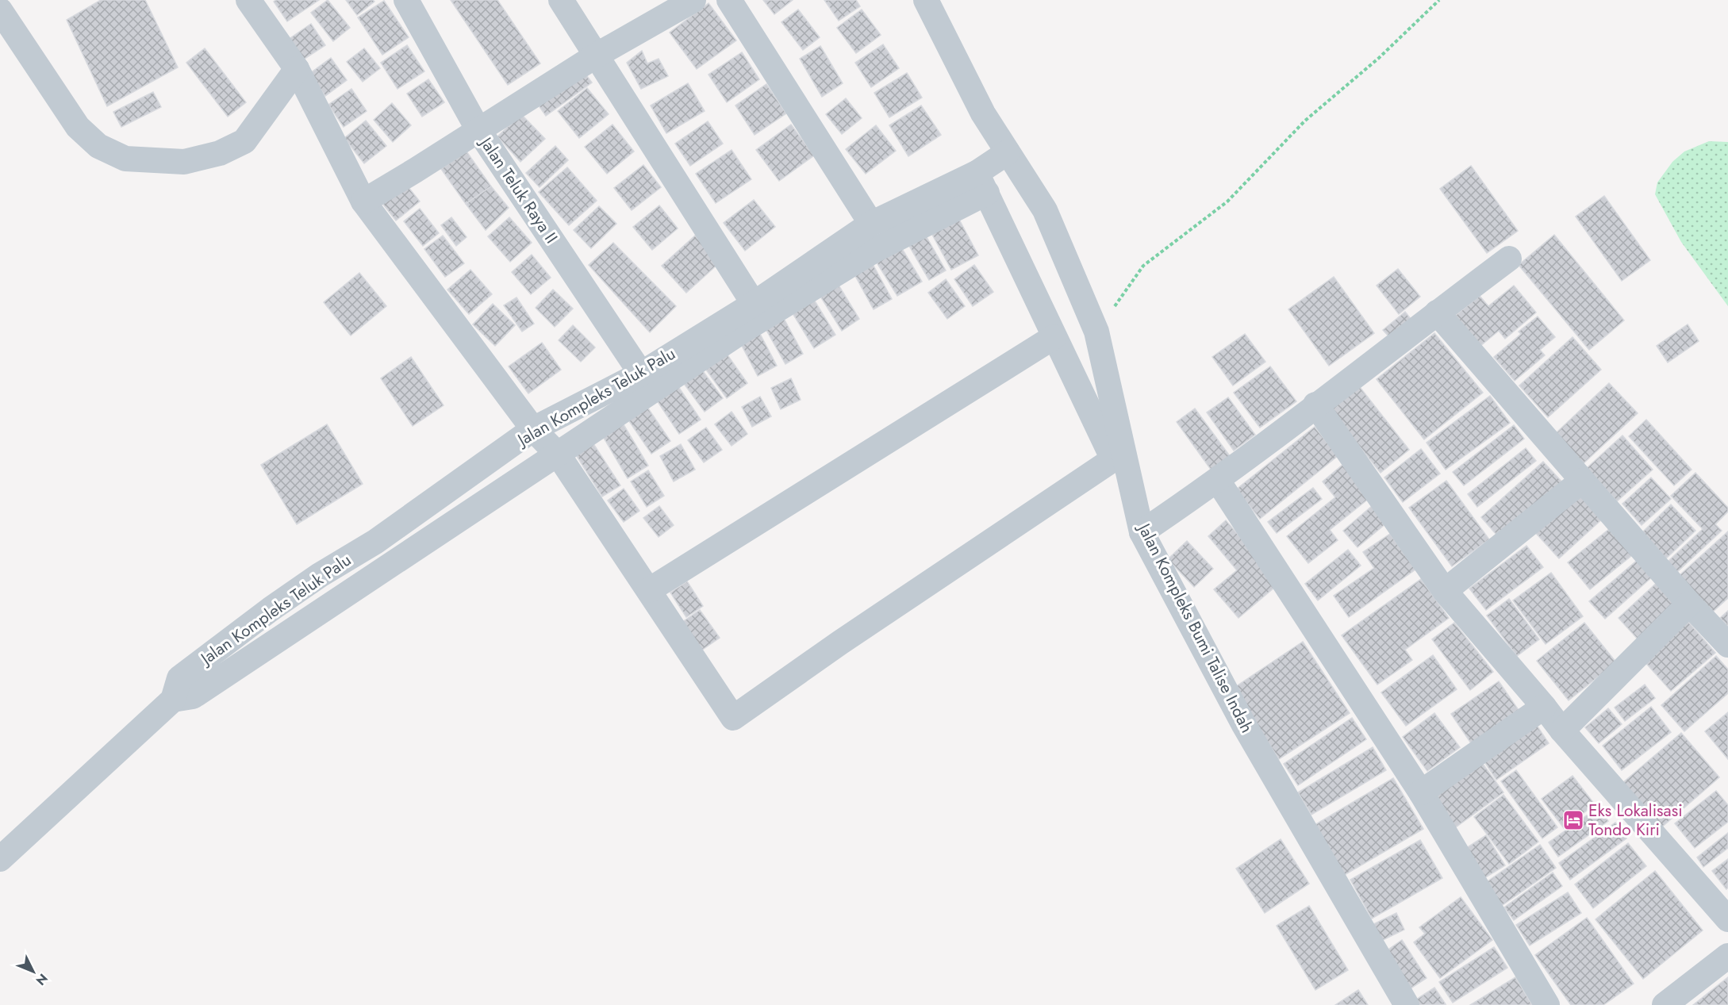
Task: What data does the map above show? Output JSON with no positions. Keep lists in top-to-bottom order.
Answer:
{
  "streets": {
    "street": ["Jalan Teluk Raya II", "Jalan Kompleks Teluk Palu", "Jalan Kompleks Bumi Talise Indah"]
  },
  "crossings": [
    ["Jalan Teluk Raya II", "Jalan Kompleks Teluk Palu"]
  ],
  "places": {
    "hotel": ["Eks Lokalisasi Tondo Kiri"]
  },
  "north": "bottom right"
}
